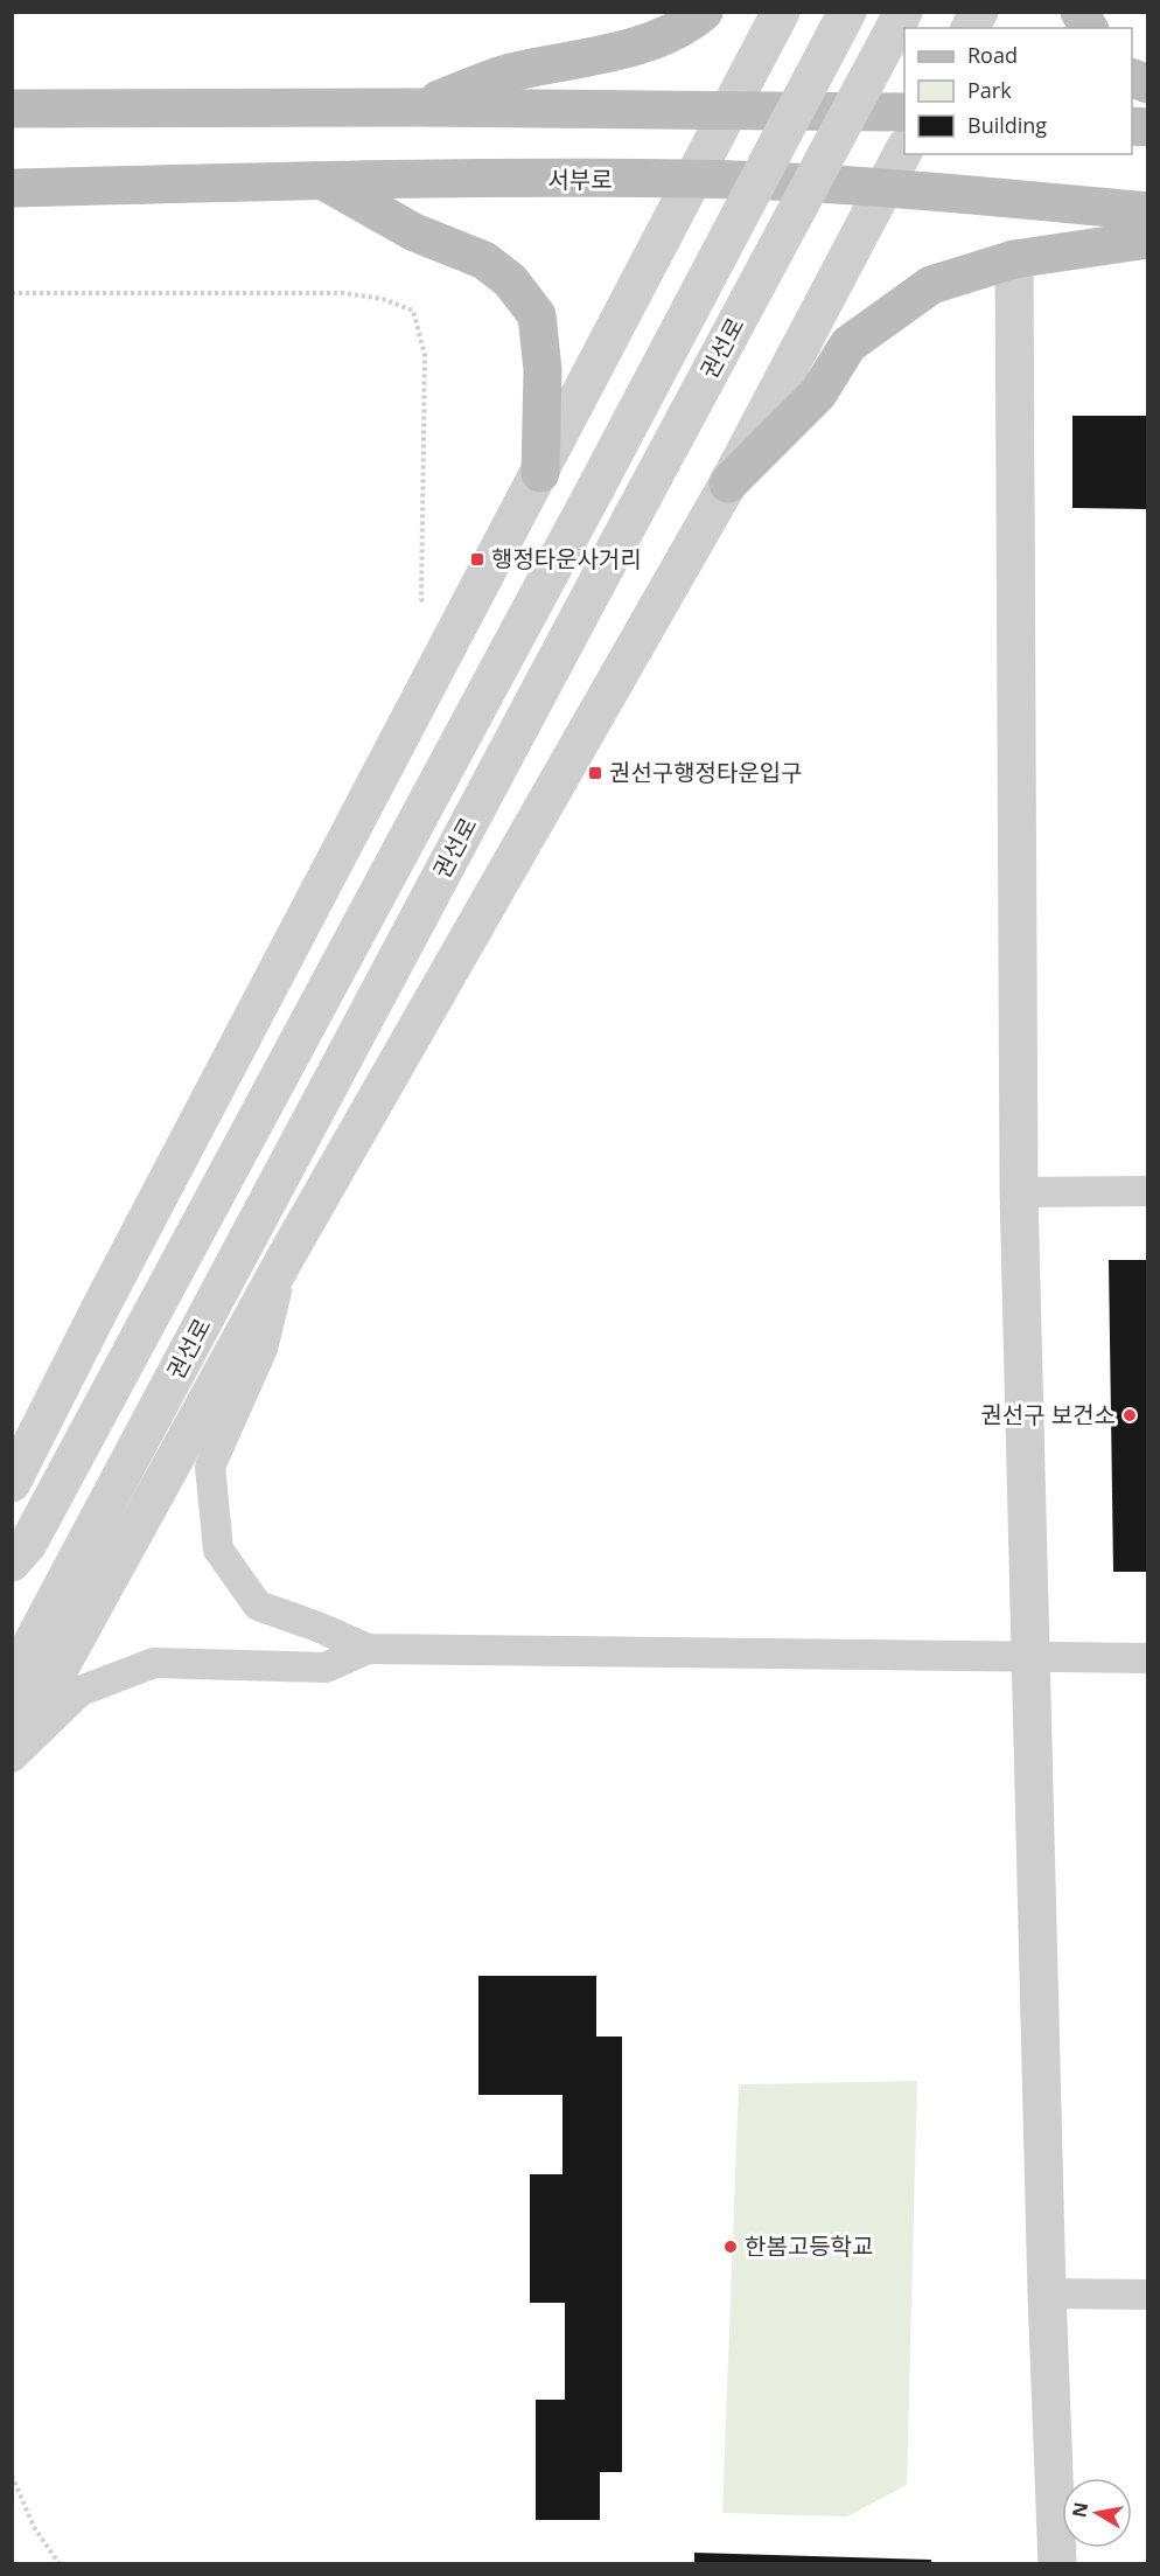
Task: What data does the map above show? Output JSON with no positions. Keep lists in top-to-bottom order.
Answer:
{
  "streets": {
    "main road": ["서부로"],
    "street": ["권선로"]
  },
  "crossings": [
    ["서부로", "권선로"]
  ],
  "places": {
    "transit": ["행정타운사거리", "권선구행정타운입구"],
    "other": ["권선구 보건소", "한봄고등학교"]
  },
  "legend": ["Road", "Park", "Building"],
  "north": "left"
}
